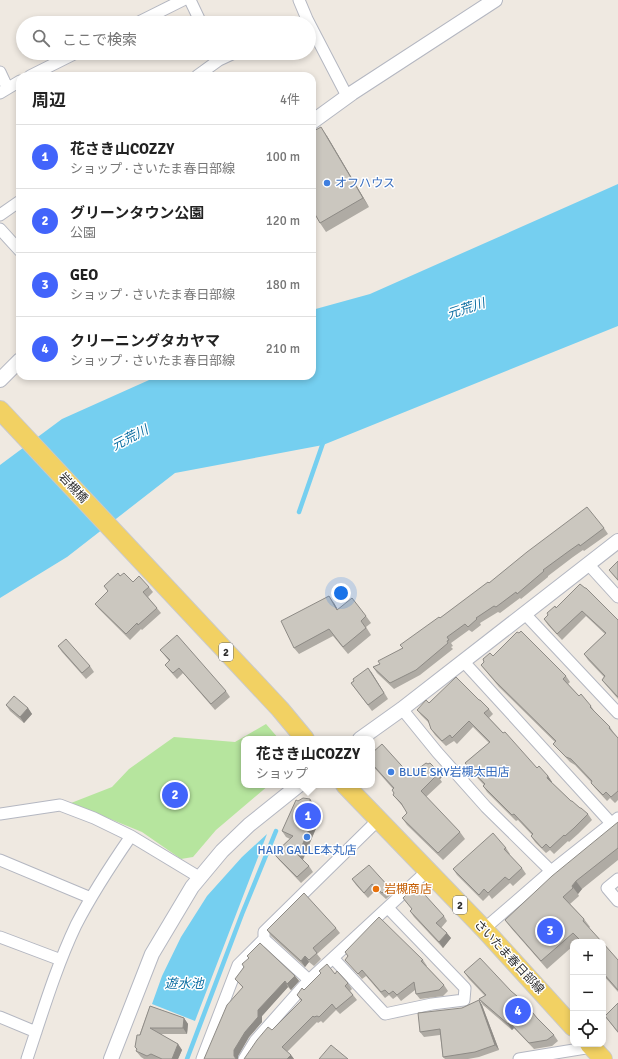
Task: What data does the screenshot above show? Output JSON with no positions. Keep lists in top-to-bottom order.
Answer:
{
  "streets": {
    "main road": ["岩槻橋", "2", "さいたま春日部線"]
  },
  "water": ["元荒川", "遊水池"],
  "places": [
    "オフハウス",
    "BLUE SKY岩槻太田店",
    "HAIR GALLE本丸店",
    "岩槻商店"
  ],
  "page": {
    "search": "ここで検索",
    "heading": ["周辺", "4件"],
    "list": [
      {
        "mark": "1",
        "name": "花さき山COZZY",
        "note": "ショップ · さいたま春日部線",
        "value": "100 m"
      },
      {
        "mark": "2",
        "name": "グリーンタウン公園",
        "note": "公園",
        "value": "120 m"
      },
      {
        "mark": "3",
        "name": "GEO",
        "note": "ショップ · さいたま春日部線",
        "value": "180 m"
      },
      {
        "mark": "4",
        "name": "クリーニングタカヤマ",
        "note": "ショップ · さいたま春日部線",
        "value": "210 m"
      }
    ],
    "popup": ["花さき山COZZY", "ショップ"],
    "pins": [
      "2",
      "1",
      "3",
      "4"
    ],
    "map_buttons": ["+", "−"]
  }
}
